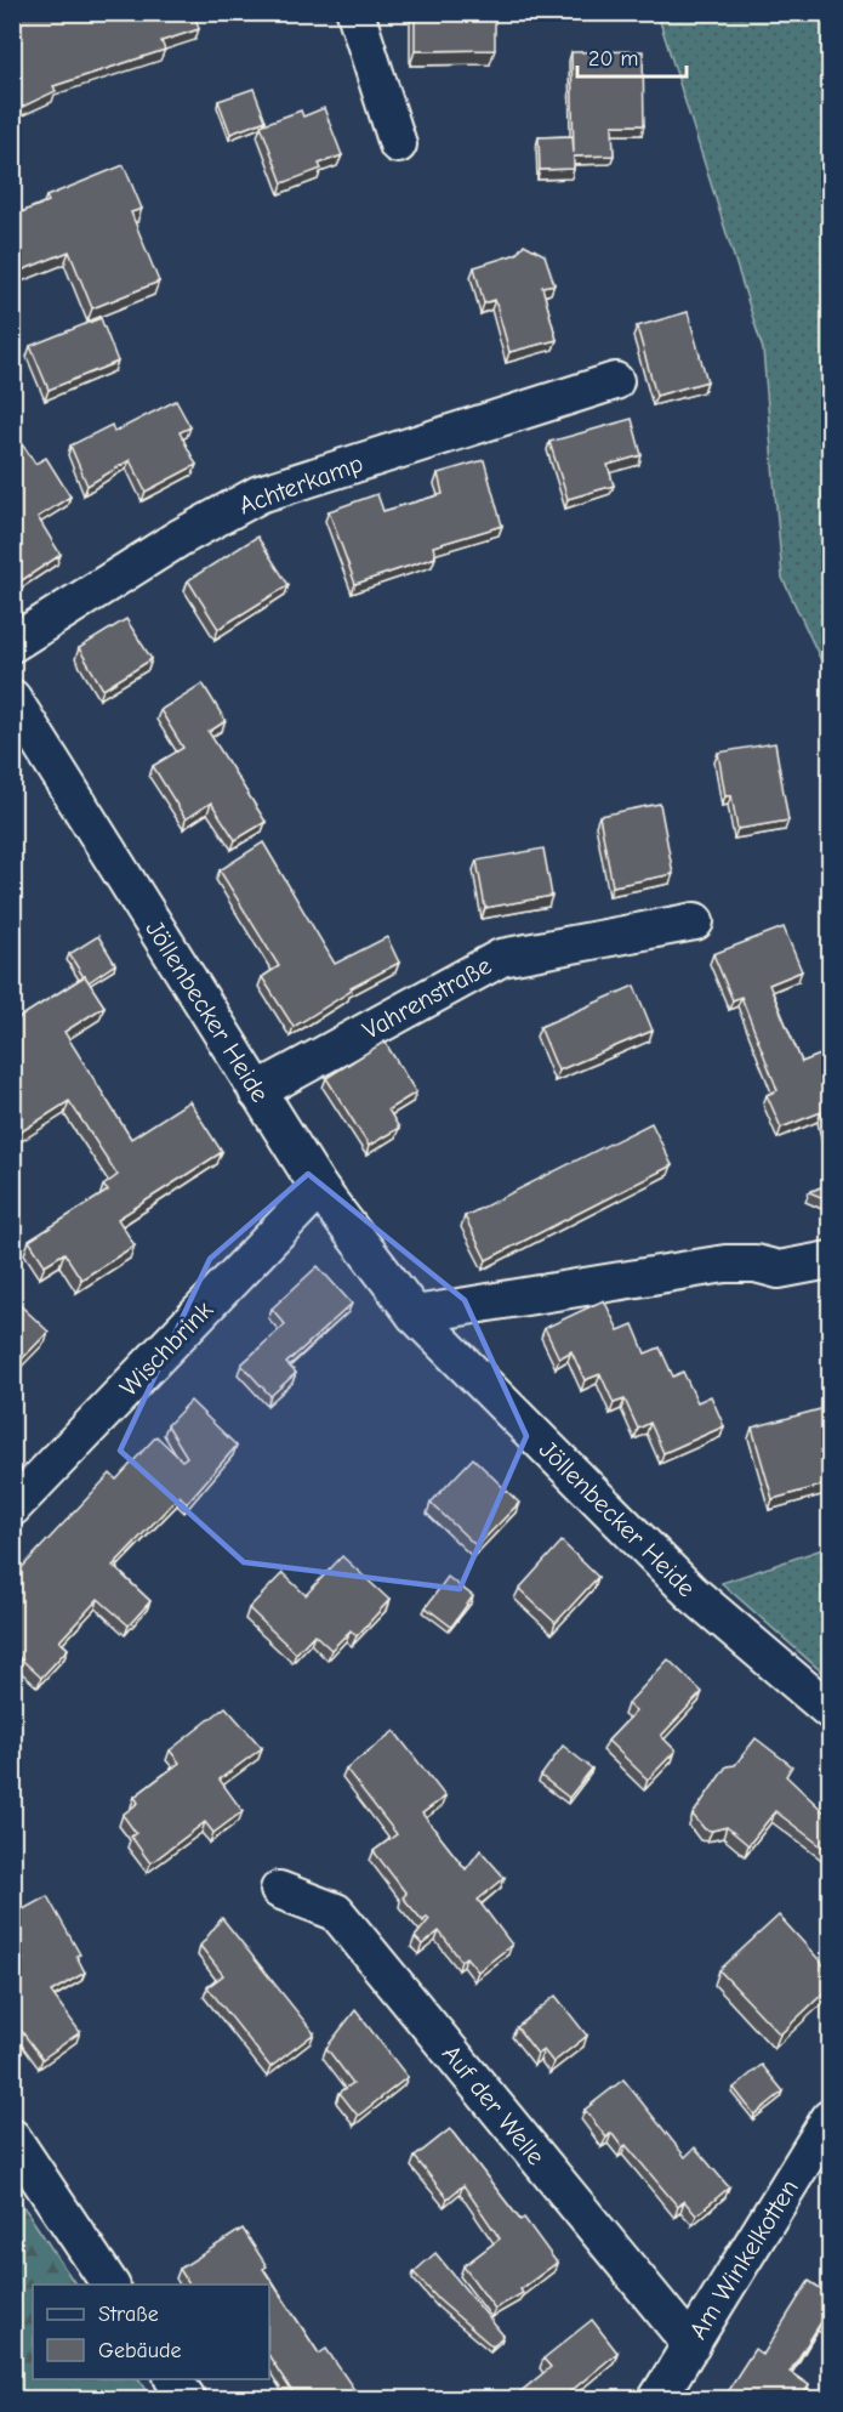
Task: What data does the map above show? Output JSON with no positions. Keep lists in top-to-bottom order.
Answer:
{
  "streets": {
    "street": [
      "Achterkamp",
      "Vahrenstraße",
      "Jöllenbecker Heide",
      "Wischbrink",
      "Auf der Welle",
      "Am Winkelkotten"
    ]
  },
  "crossings": [
    ["Vahrenstraße", "Jöllenbecker Heide"],
    ["Jöllenbecker Heide", "Wischbrink"],
    ["Auf der Welle", "Am Winkelkotten"]
  ],
  "legend": ["Straße", "Gebäude"],
  "scale_bar": "20 m"
}
